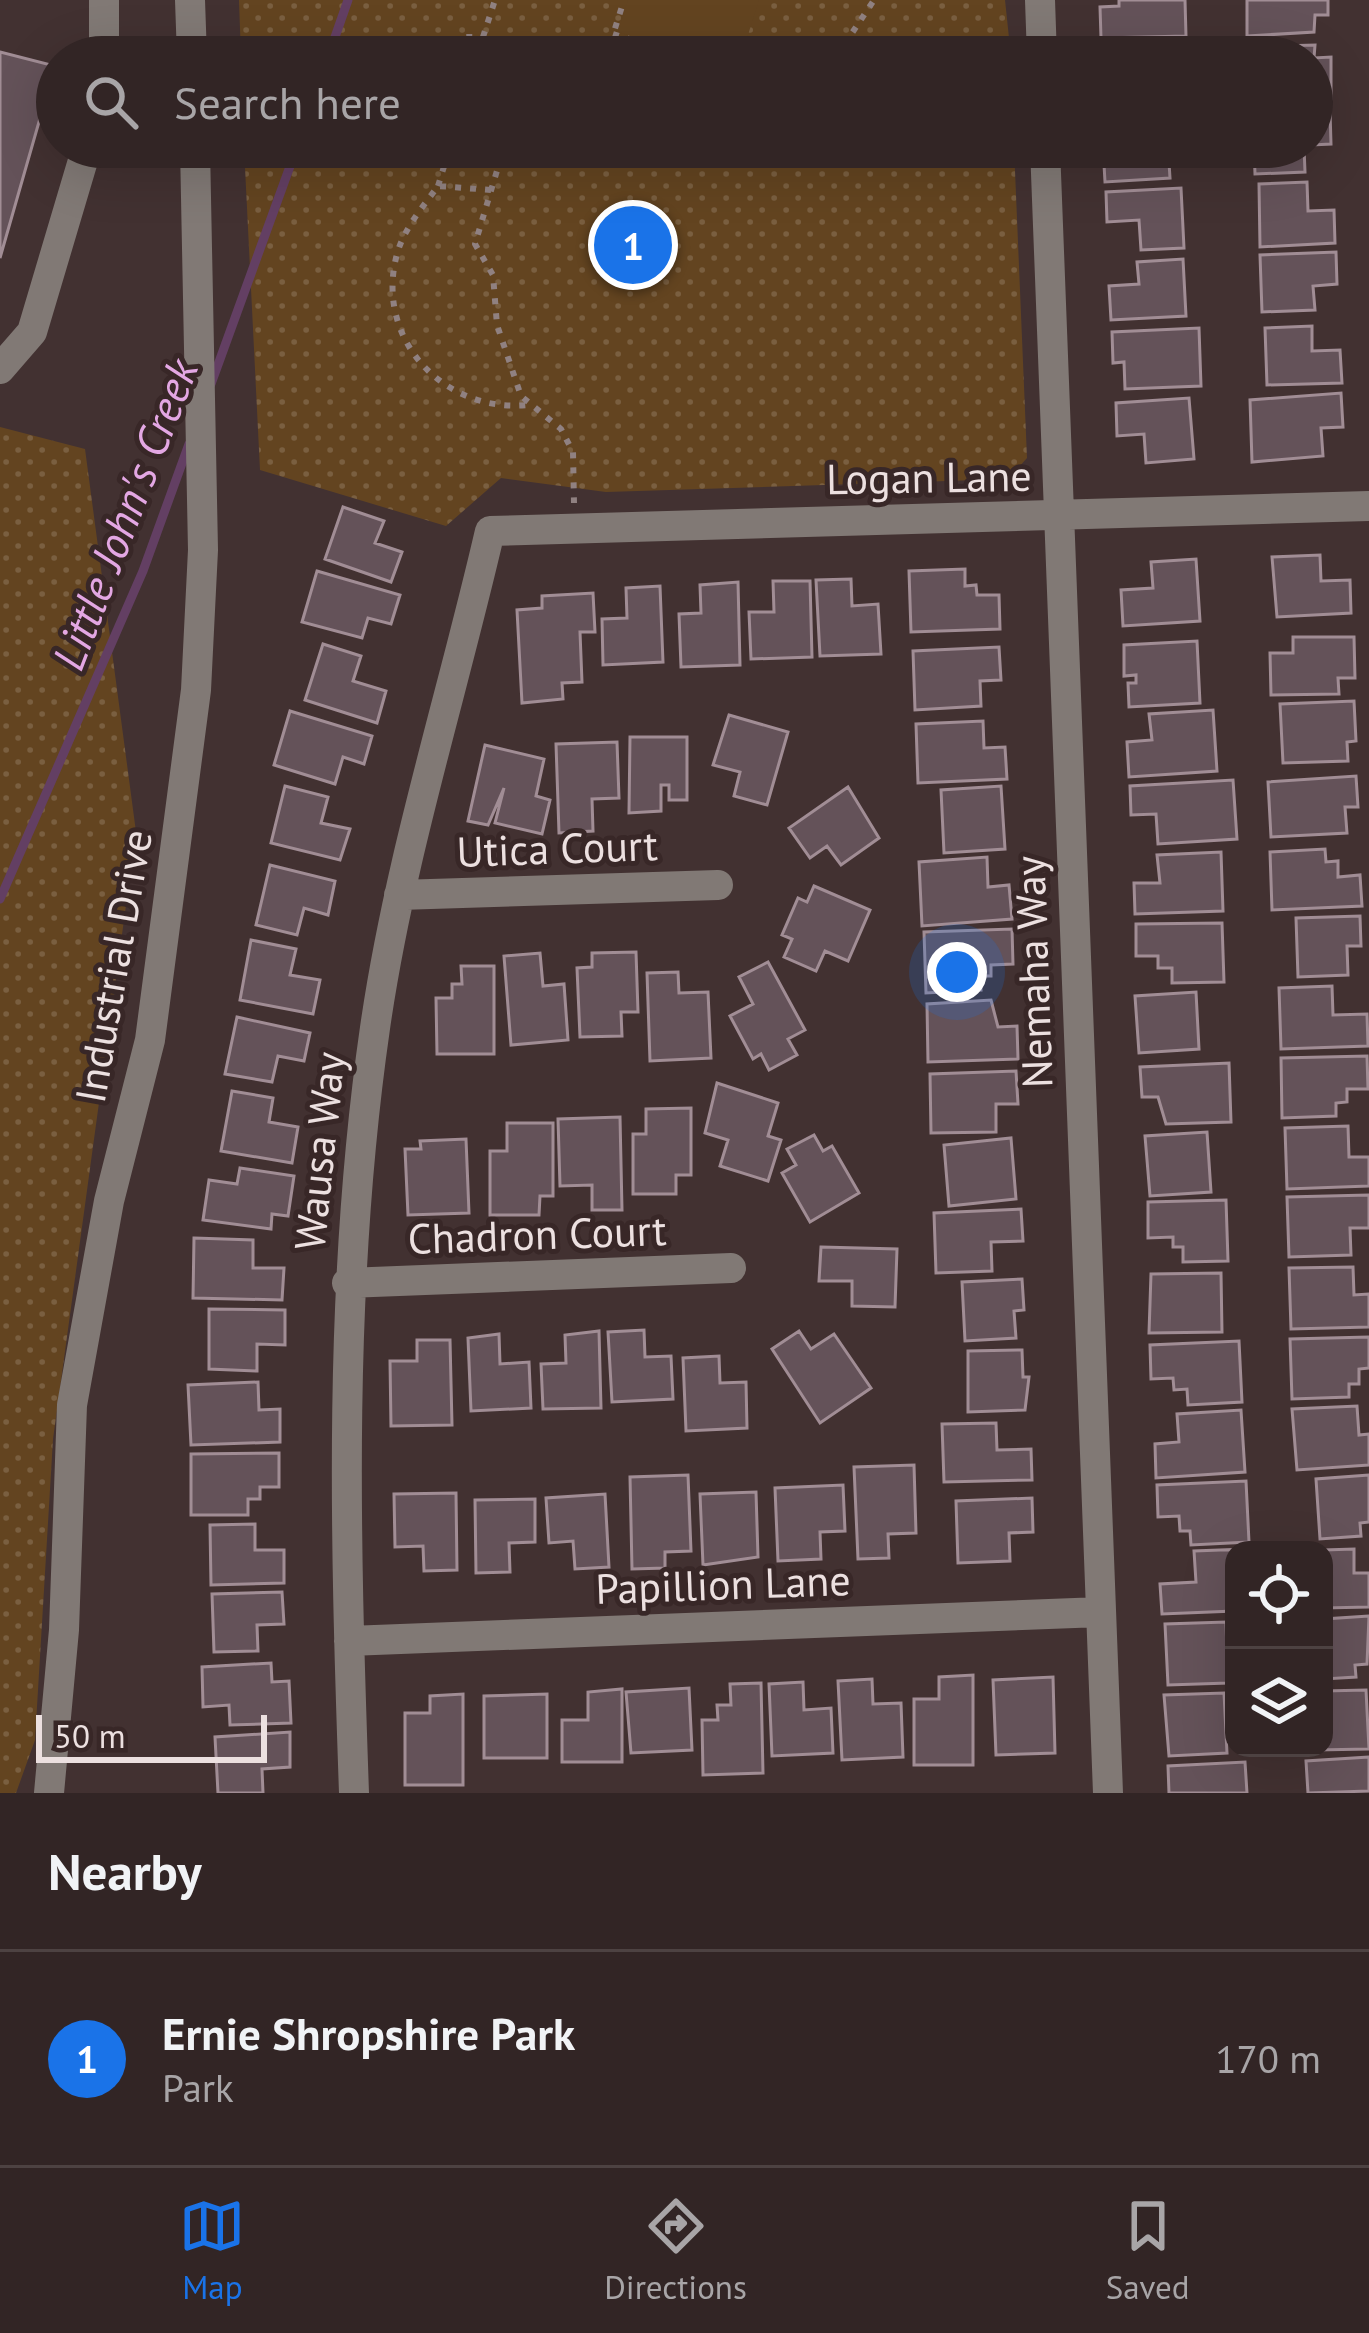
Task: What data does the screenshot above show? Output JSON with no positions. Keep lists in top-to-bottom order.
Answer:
{
  "streets": {
    "street": [
      "Logan Lane",
      "Utica Court",
      "Industrial Drive",
      "Nemaha Way",
      "Wausa Way",
      "Chadron Court",
      "Papillion Lane"
    ]
  },
  "crossings": [
    ["Logan Lane", "Nemaha Way"],
    ["Logan Lane", "Wausa Way"],
    ["Utica Court", "Wausa Way"],
    ["Nemaha Way", "Papillion Lane"],
    ["Wausa Way", "Chadron Court"],
    ["Wausa Way", "Papillion Lane"]
  ],
  "water": ["Little John's Creek"],
  "scale_bar": "50 m",
  "page": {
    "search": "Search here",
    "pins": "1",
    "scale": "50 m",
    "heading": "Nearby",
    "list": [
      {
        "mark": "1",
        "name": "Ernie Shropshire Park",
        "note": "Park",
        "value": "170 m"
      }
    ],
    "nav": ["Map", "Directions", "Saved"]
  }
}
